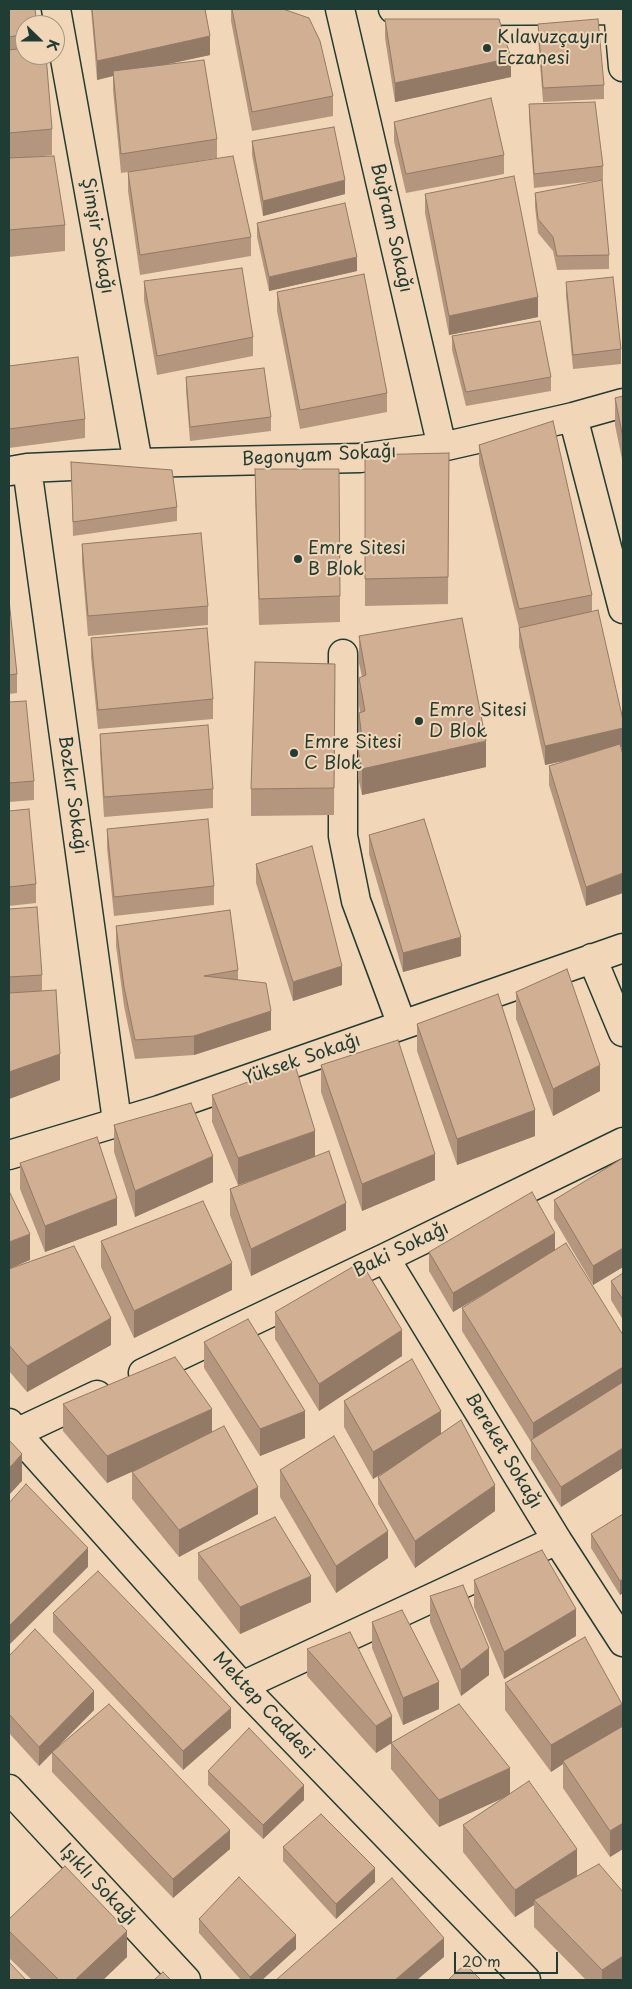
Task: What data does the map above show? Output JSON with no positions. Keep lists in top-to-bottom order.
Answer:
{
  "streets": {
    "street": [
      "Buğram Sokağı",
      "Şimşir Sokağı",
      "Begonyam Sokağı",
      "Bozkır Sokağı",
      "Yüksek Sokağı",
      "Baki Sokağı",
      "Bereket Sokağı",
      "Mektep Caddesi",
      "Işıklı Sokağı"
    ]
  },
  "crossings": [
    ["Buğram Sokağı", "Begonyam Sokağı"],
    ["Şimşir Sokağı", "Begonyam Sokağı"],
    ["Begonyam Sokağı", "Bozkır Sokağı"],
    ["Bozkır Sokağı", "Yüksek Sokağı"],
    ["Baki Sokağı", "Bereket Sokağı"],
    ["Baki Sokağı", "Mektep Caddesi"]
  ],
  "places": [
    "Kılavuzçayırı Eczanesi",
    "Emre Sitesi B Blok",
    "Emre Sitesi D Blok",
    "Emre Sitesi C Blok"
  ],
  "scale_bar": "20 m",
  "north": "right"
}
